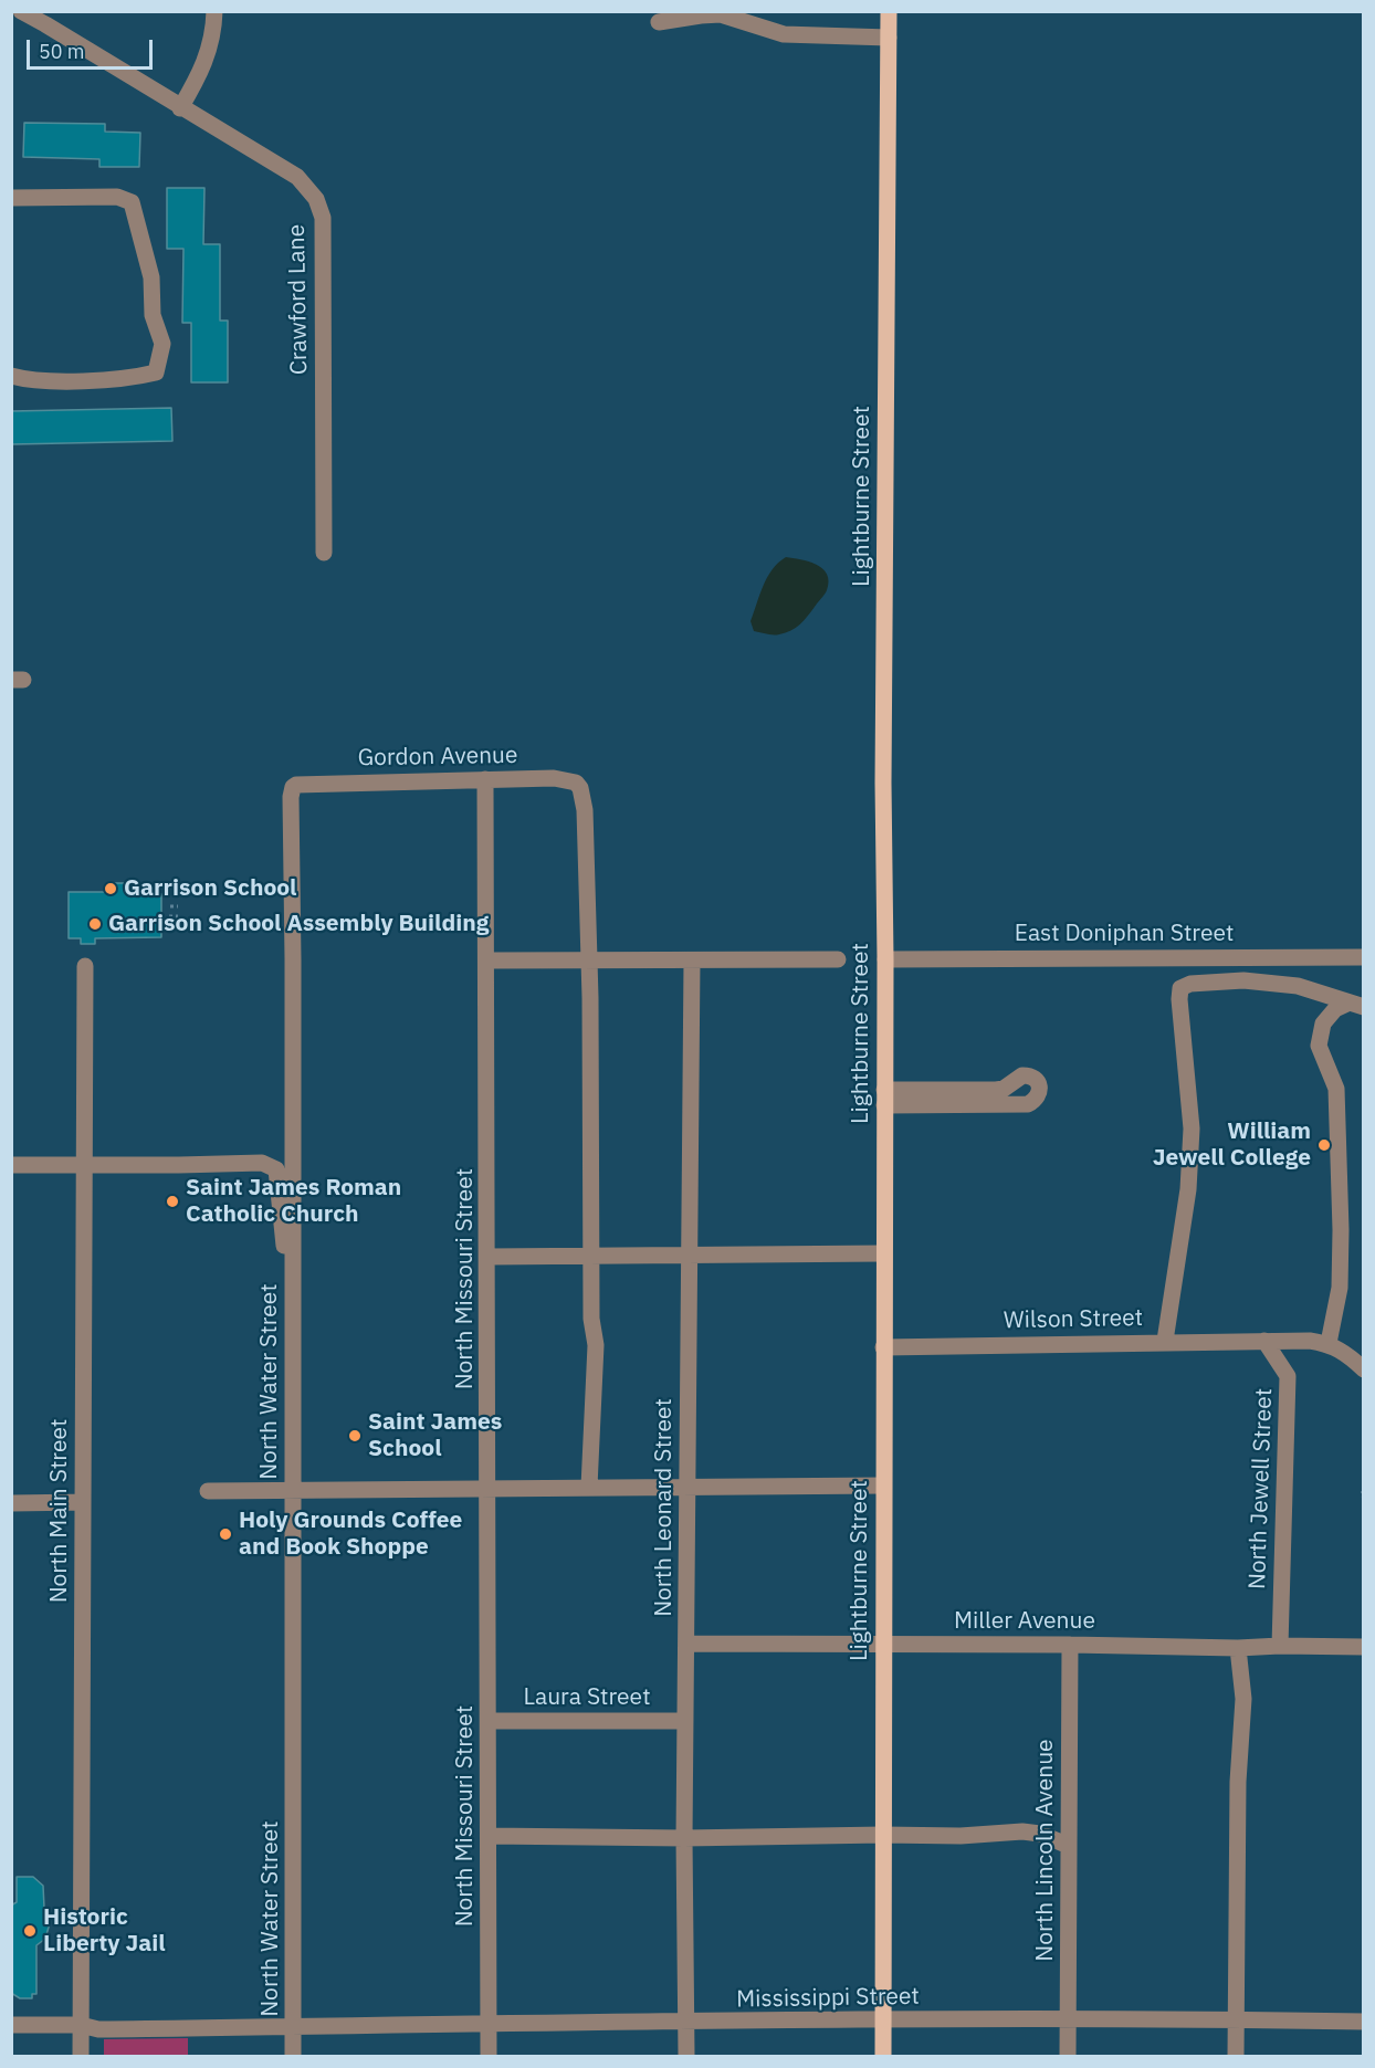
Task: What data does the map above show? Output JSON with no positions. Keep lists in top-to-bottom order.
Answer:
{
  "streets": {
    "main road": ["Lightburne Street"],
    "street": [
      "Crawford Lane",
      "Gordon Avenue",
      "East Doniphan Street",
      "North Missouri Street",
      "Wilson Street",
      "North Water Street",
      "North Jewell Street",
      "North Leonard Street",
      "North Main Street",
      "Miller Avenue",
      "Laura Street",
      "North Lincoln Avenue",
      "Mississippi Street"
    ]
  },
  "crossings": [
    ["Lightburne Street", "East Doniphan Street"],
    ["Lightburne Street", "Wilson Street"],
    ["Lightburne Street", "Miller Avenue"],
    ["Lightburne Street", "Mississippi Street"],
    ["Gordon Avenue", "North Missouri Street"],
    ["Gordon Avenue", "North Water Street"],
    ["North Missouri Street", "Laura Street"],
    ["North Missouri Street", "Mississippi Street"],
    ["Wilson Street", "North Jewell Street"],
    ["North Water Street", "Mississippi Street"],
    ["North Jewell Street", "Miller Avenue"],
    ["North Leonard Street", "Miller Avenue"],
    ["North Leonard Street", "Laura Street"],
    ["North Leonard Street", "Mississippi Street"],
    ["North Main Street", "Mississippi Street"],
    ["Miller Avenue", "North Lincoln Avenue"],
    ["North Lincoln Avenue", "Mississippi Street"]
  ],
  "places": [
    "Garrison School",
    "Garrison School Assembly Building",
    "William Jewell College",
    "Saint James Roman Catholic Church",
    "Saint James School",
    "Holy Grounds Coffee and Book Shoppe",
    "Historic Liberty Jail"
  ],
  "scale_bar": "50 m"
}
